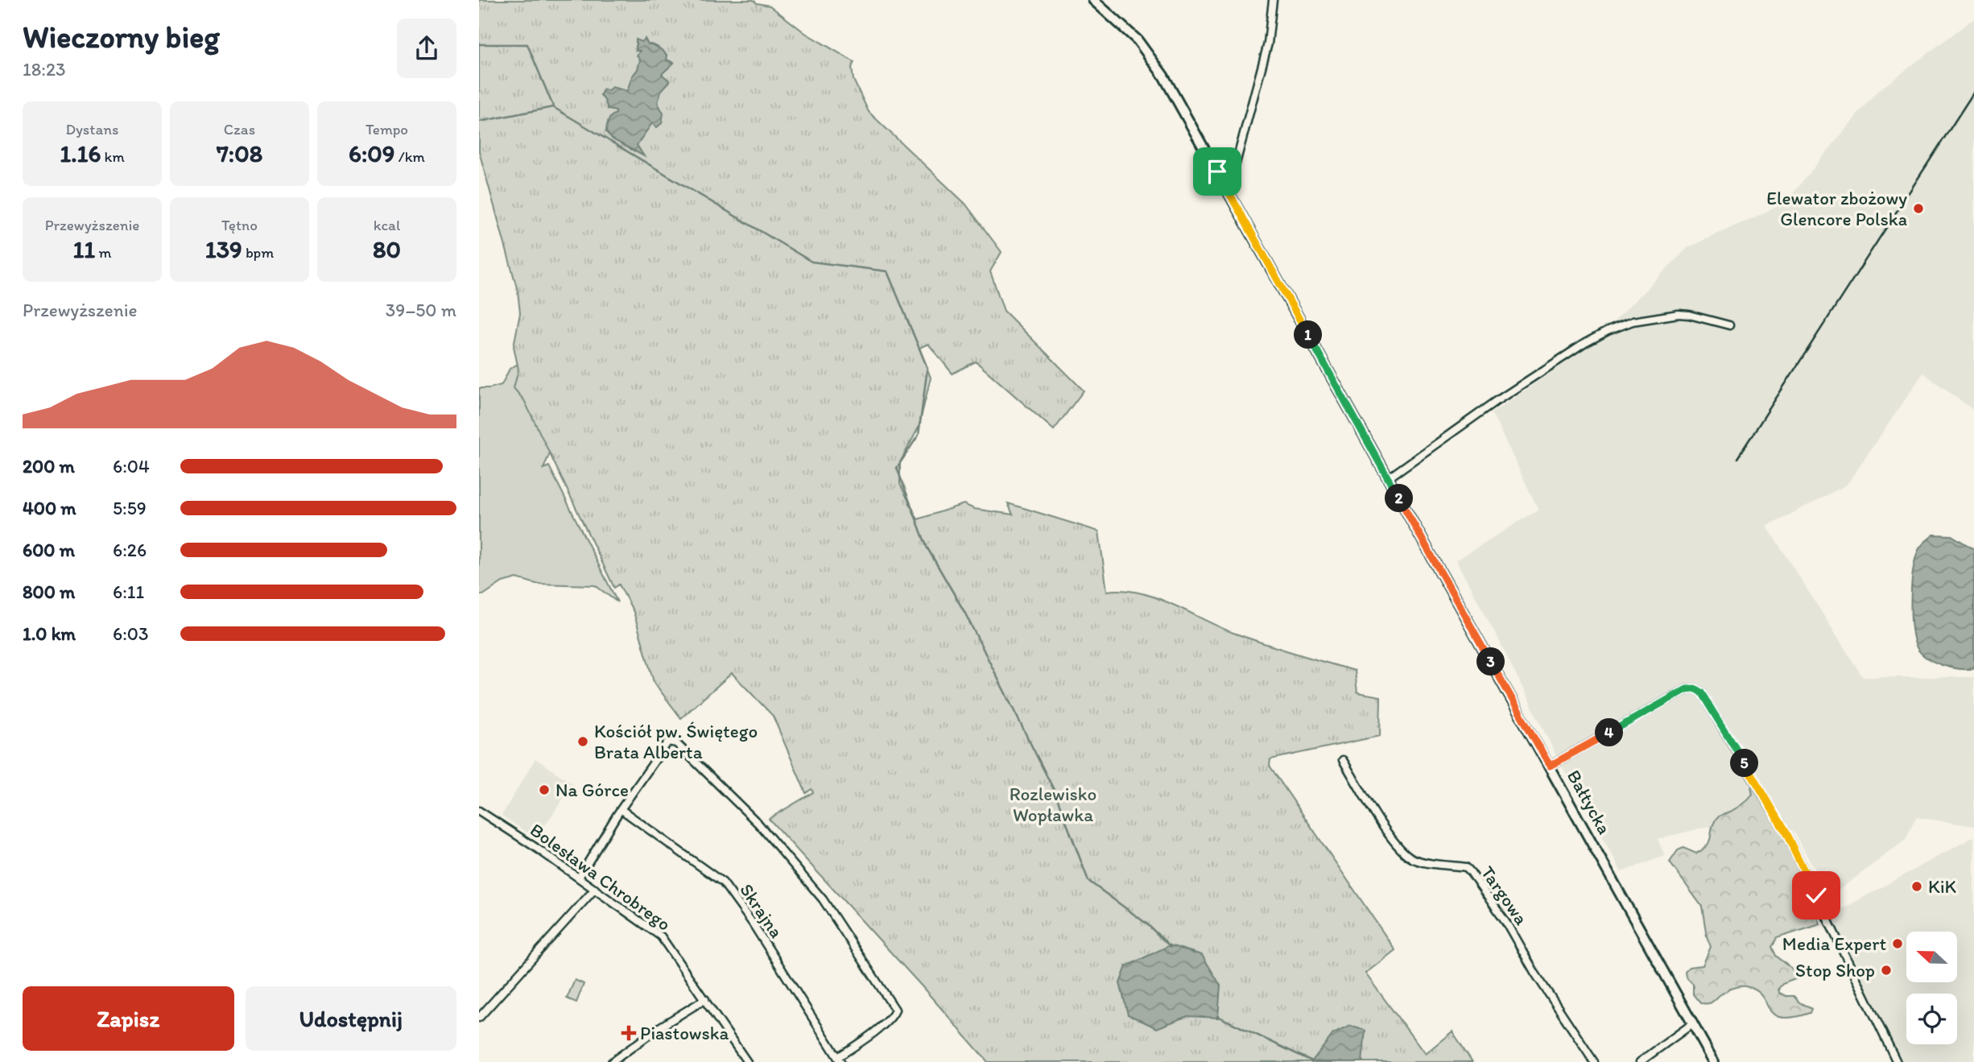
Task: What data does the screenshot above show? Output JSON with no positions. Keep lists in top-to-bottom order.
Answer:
{
  "streets": {
    "main road": ["Bałtycka"],
    "street": ["Bolesława Chrobrego", "Targowa", "Skrajna"]
  },
  "parks": ["Rozlewisko Wopławka"],
  "places": {
    "other": [
      "Elewator zbożowy Glencore Polska",
      "Kościół pw. Świętego Brata Alberta",
      "Na Górce",
      "KiK",
      "Media Expert",
      "Stop Shop"
    ],
    "health": ["Piastowska"]
  },
  "north": "left",
  "page": {
    "heading": ["Wieczorny bieg", "18:23"],
    "stats": [
      ["Dystans", "1.16 km"],
      ["Czas", "7:08"],
      ["Tempo", "6:09 /km"],
      ["Przewyższenie", "11 m"],
      ["Tętno", "139 bpm"],
      ["kcal", "80"]
    ],
    "chart": ["Przewyższenie", "39–50 m"],
    "pins": [
      "1",
      "2",
      "3",
      "4",
      "5"
    ],
    "list": [
      {
        "name": "200 m",
        "note": "6:04"
      },
      {
        "name": "400 m",
        "note": "5:59"
      },
      {
        "name": "600 m",
        "note": "6:26"
      },
      {
        "name": "800 m",
        "note": "6:11"
      },
      {
        "name": "1.0 km",
        "note": "6:03"
      }
    ],
    "buttons": ["Zapisz", "Udostępnij"]
  }
}
